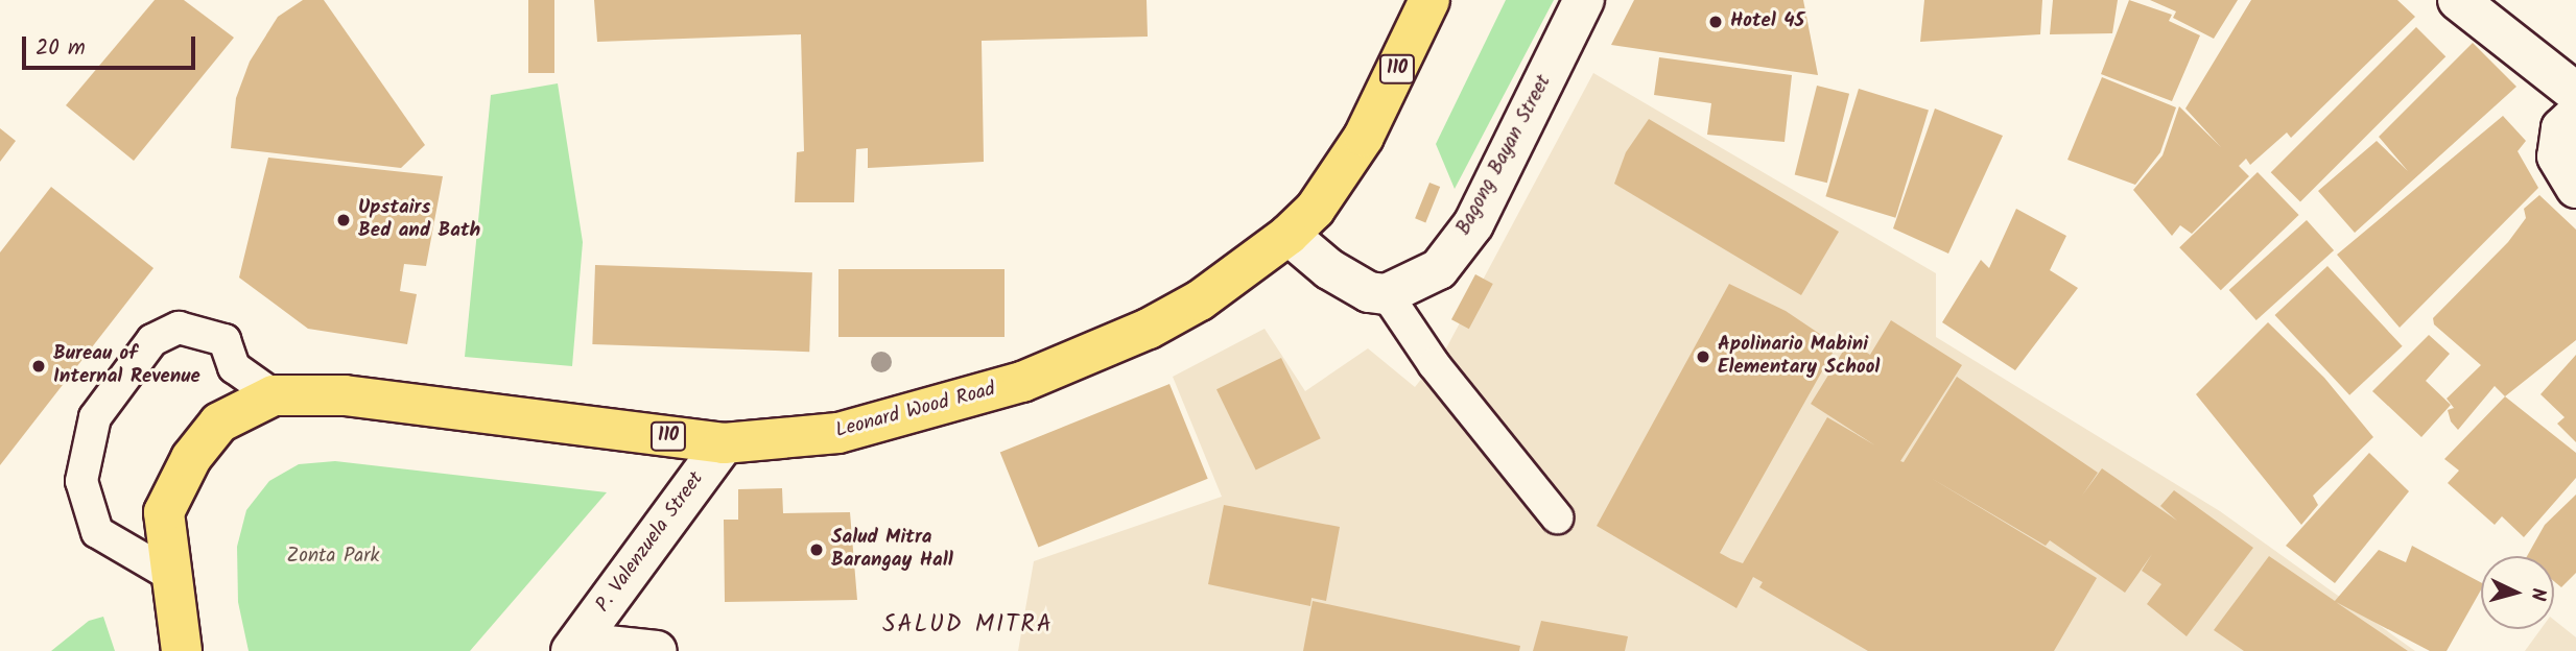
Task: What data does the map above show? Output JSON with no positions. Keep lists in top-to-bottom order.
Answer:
{
  "streets": {
    "main road": ["110", "Leonard Wood Road"],
    "street": ["Bagong Bayan Street", "P. Valenzuela Street"]
  },
  "crossings": [
    ["Leonard Wood Road", "P. Valenzuela Street"]
  ],
  "districts": ["SALUD MITRA"],
  "parks": ["Zonta Park"],
  "places": [
    "Hotel 45",
    "Upstairs Bed and Bath",
    "Apolinario Mabini Elementary School",
    "Bureau of Internal Revenue",
    "Salud Mitra Barangay Hall"
  ],
  "scale_bar": "20 m",
  "north": "right"
}
